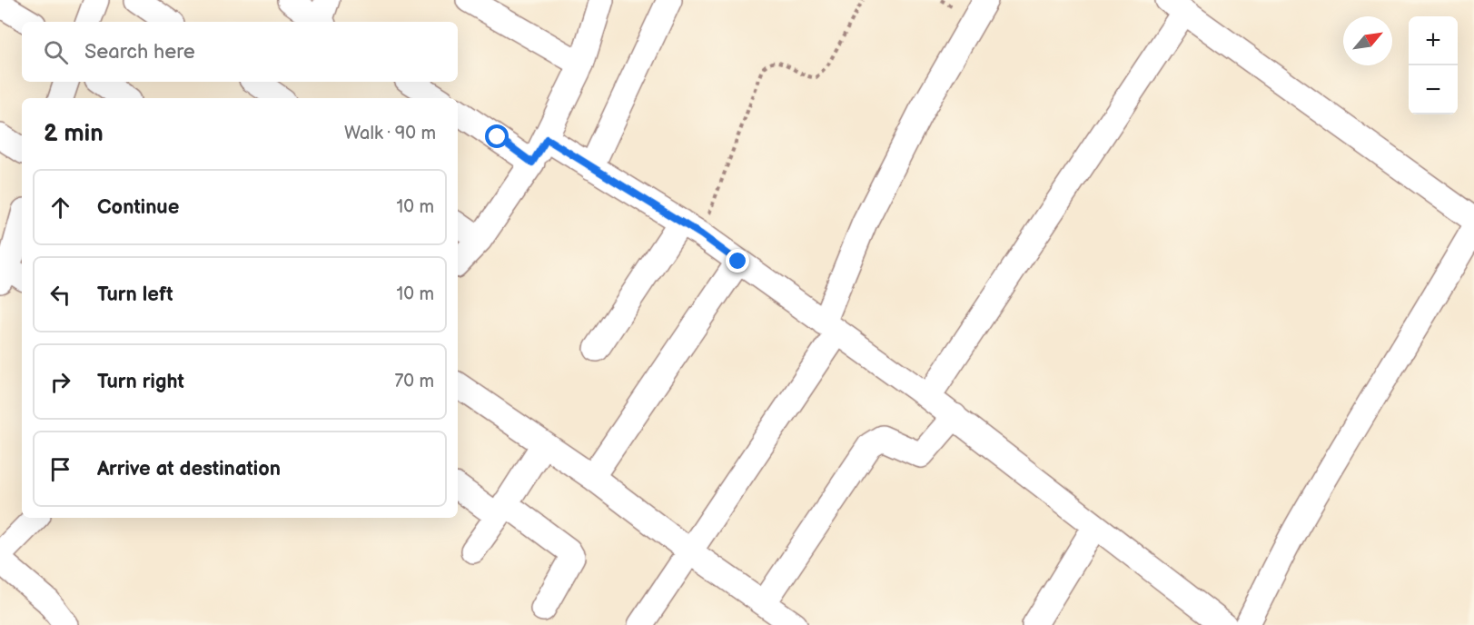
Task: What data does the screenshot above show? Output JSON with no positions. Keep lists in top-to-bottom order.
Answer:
{
  "north": "top right",
  "page": {
    "map_buttons": ["+", "−"],
    "search": "Search here",
    "heading": ["2 min", "Walk · 90 m"],
    "list": [
      ["Continue", "10 m"],
      ["Turn left", "10 m"],
      ["Turn right", "70 m"],
      "Arrive at destination"
    ]
  }
}
